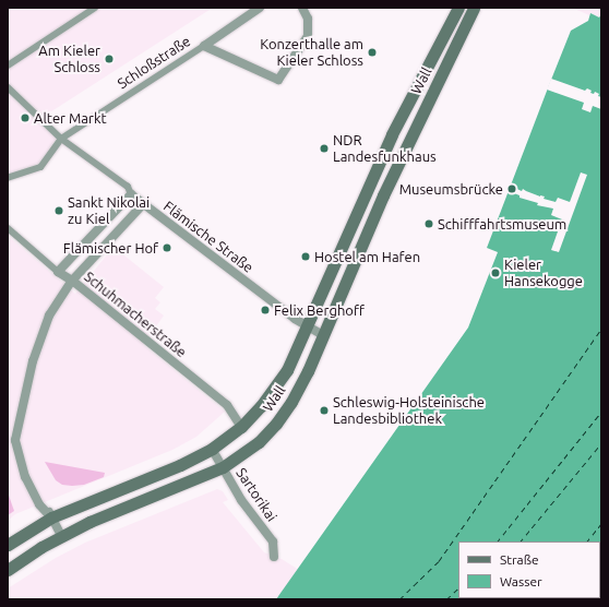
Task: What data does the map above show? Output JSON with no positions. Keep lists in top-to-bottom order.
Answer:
{
  "streets": {
    "main road": ["Wall"],
    "street": [
      "Schloßstraße",
      "Flämische Straße",
      "Schuhmacherstraße",
      "Sartorikai"
    ]
  },
  "crossings": [
    ["Schloßstraße", "Flämische Straße"],
    ["Wall", "Flämische Straße"],
    ["Wall", "Schuhmacherstraße"],
    ["Wall", "Sartorikai"]
  ],
  "places": [
    "Konzerthalle am Kieler Schloss",
    "Am Kieler Schloss",
    "Alter Markt",
    "NDR Landesfunkhaus",
    "Museumsbrücke",
    "Sankt Nikolai zu Kiel",
    "Schifffahrtsmuseum",
    "Flämischer Hof",
    "Hostel am Hafen",
    "Kieler Hansekogge",
    "Felix Berghoff",
    "Schleswig-Holsteinische Landesbibliothek"
  ],
  "legend": ["Straße", "Wasser"]
}
